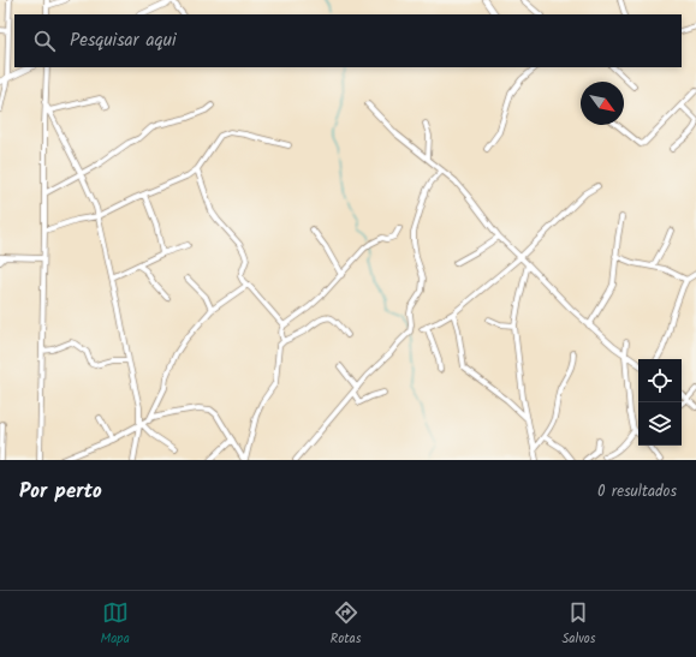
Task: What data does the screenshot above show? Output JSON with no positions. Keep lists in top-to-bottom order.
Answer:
{
  "north": "bottom right",
  "page": {
    "search": "Pesquisar aqui",
    "heading": ["Por perto", "0 resultados"],
    "nav": ["Mapa", "Rotas", "Salvos"]
  }
}
